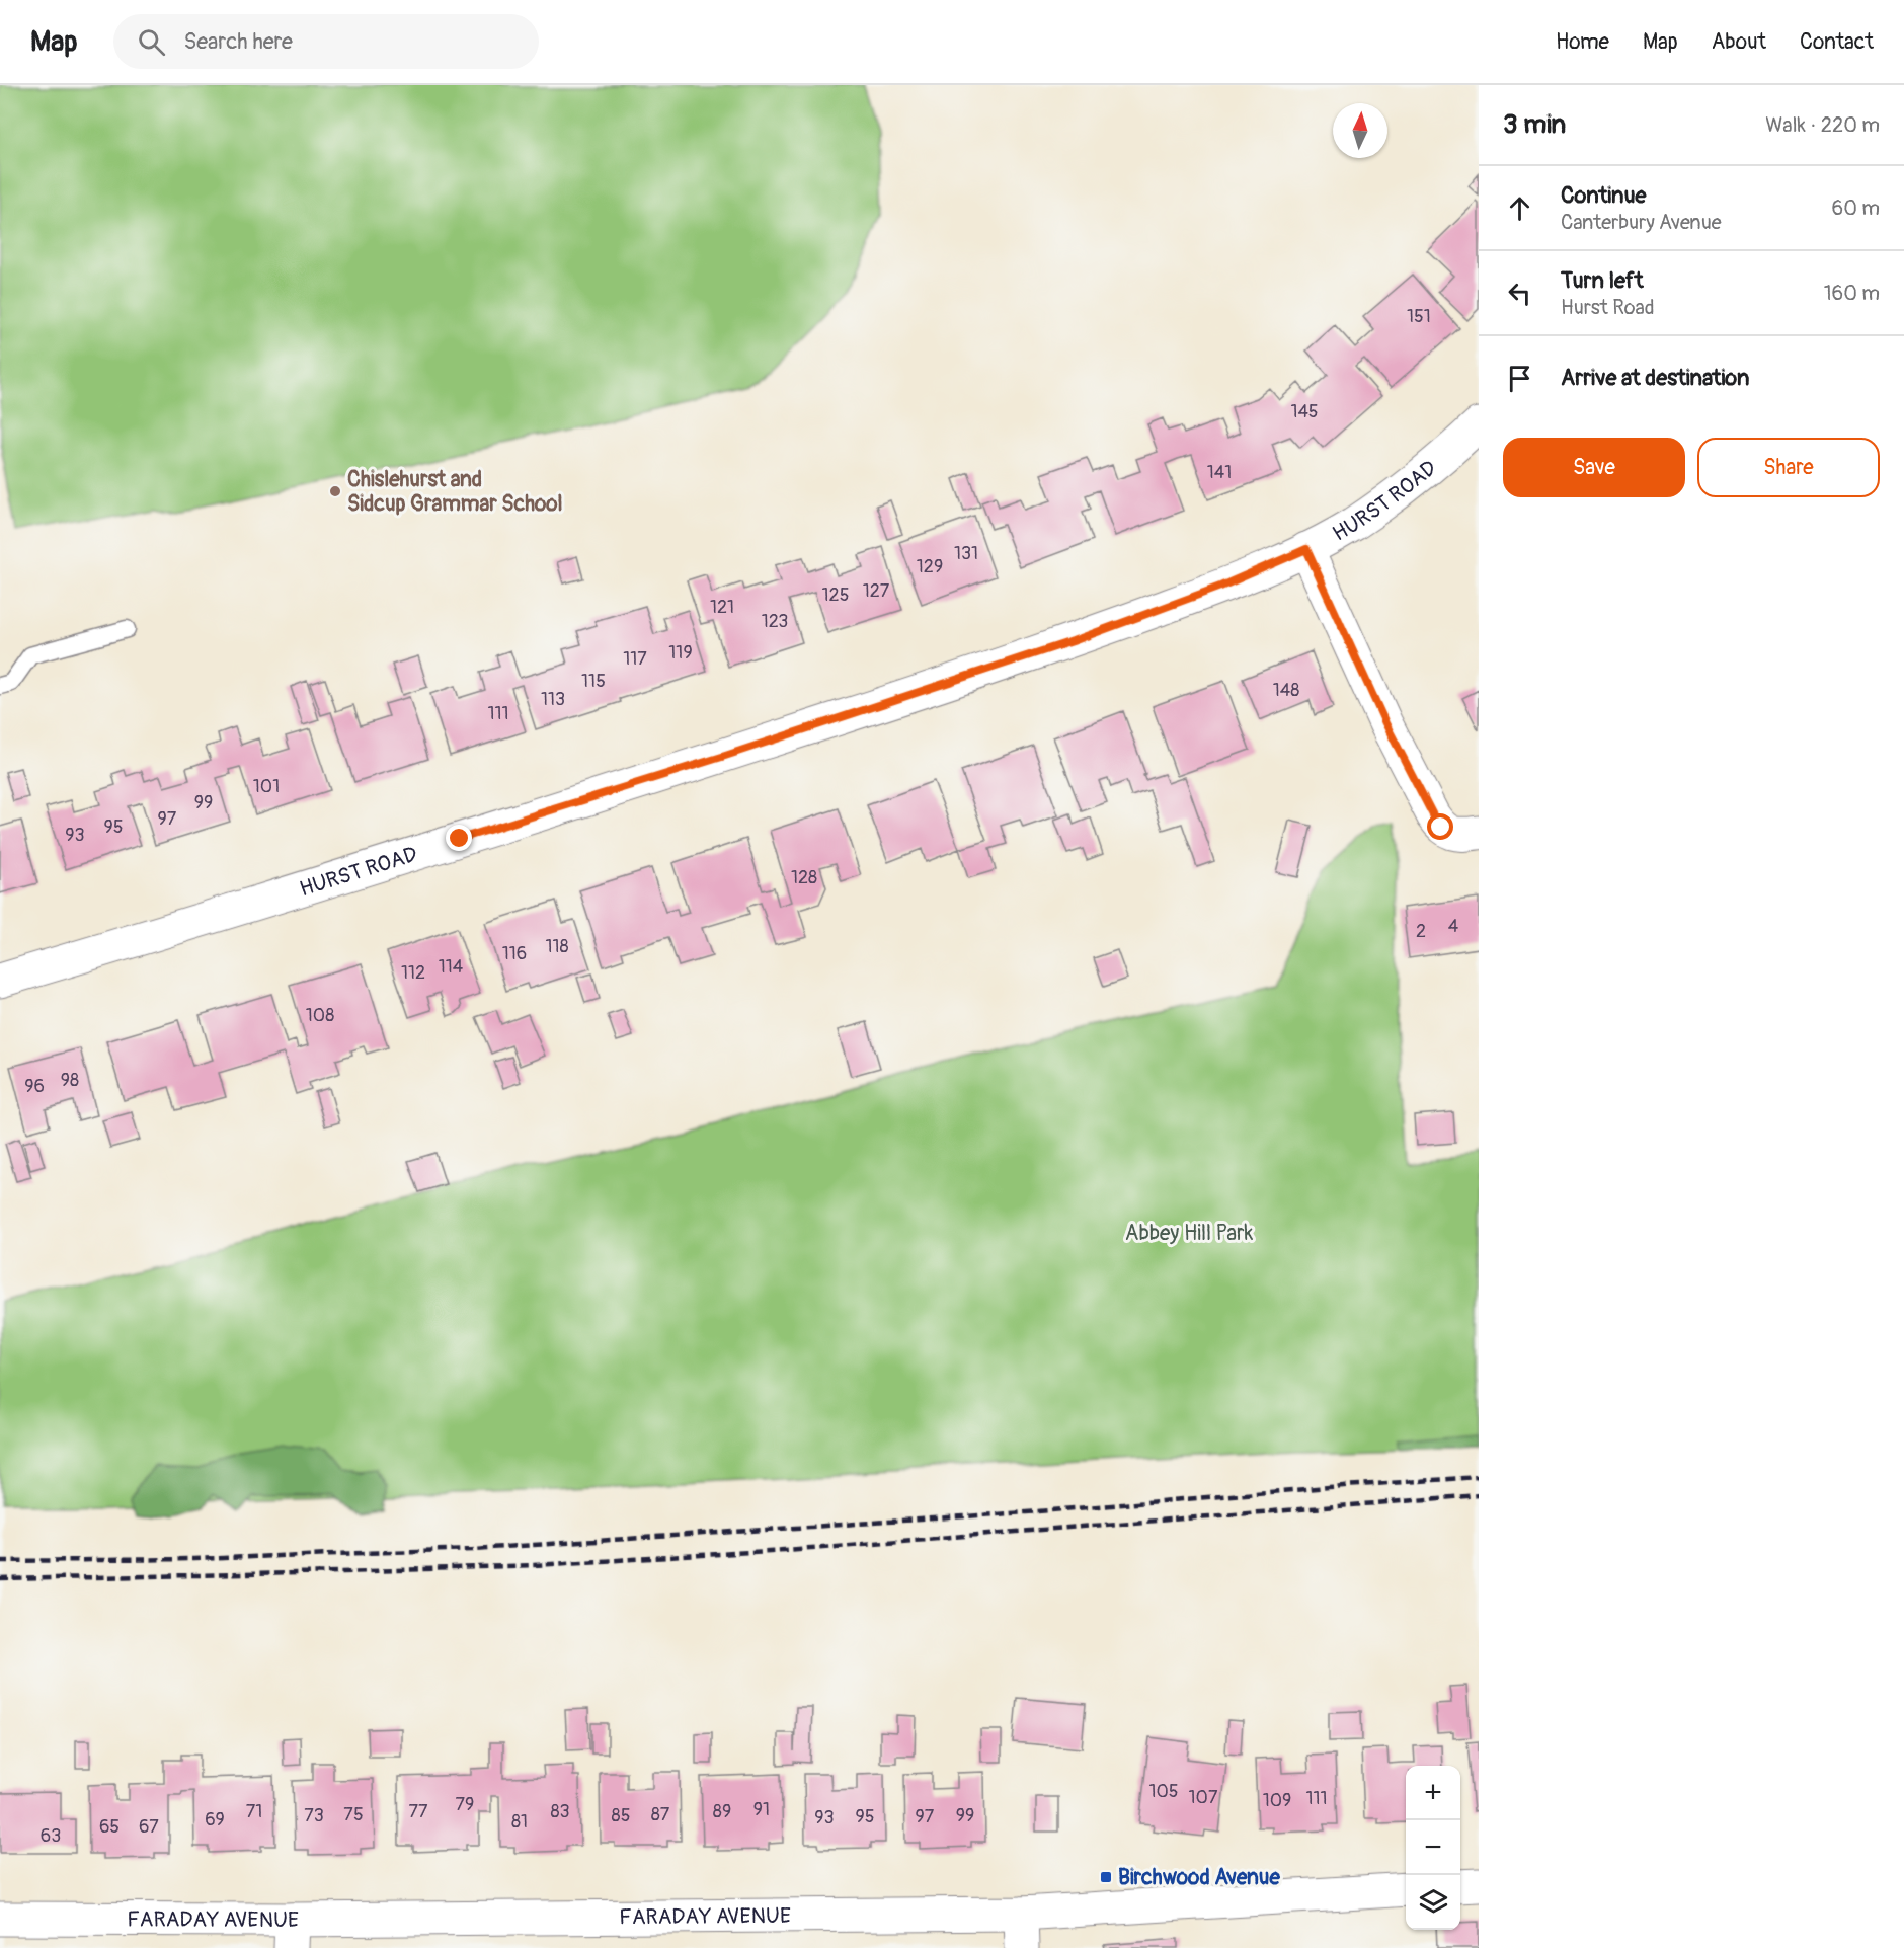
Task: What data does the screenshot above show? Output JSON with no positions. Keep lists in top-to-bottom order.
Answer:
{
  "streets": {
    "street": ["HURST ROAD", "FARADAY AVENUE"]
  },
  "parks": ["Abbey Hill Park"],
  "places": {
    "other": ["Chislehurst and Sidcup Grammar School"],
    "transit": ["Birchwood Avenue"]
  },
  "house_numbers": [
    "151",
    "145",
    "141",
    "131",
    "129",
    "127",
    "125",
    "121",
    "123",
    "119",
    "117",
    "115",
    "148",
    "113",
    "111",
    "101",
    "99",
    "97",
    "95",
    "93",
    "128",
    "4",
    "2",
    "118",
    "116",
    "114",
    "112",
    "108",
    "98",
    "96",
    "105",
    "107",
    "111",
    "109",
    "79",
    "91",
    "71",
    "77",
    "83",
    "89",
    "75",
    "87",
    "73",
    "85",
    "99",
    "95",
    "97",
    "93",
    "69",
    "81",
    "65",
    "67",
    "63"
  ],
  "north": "top",
  "page": {
    "header": "Map",
    "search": "Search here",
    "nav": [
      "Home",
      "Map",
      "About",
      "Contact"
    ],
    "heading": ["3 min", "Walk · 220 m"],
    "list": [
      ["Continue", "Canterbury Avenue", "60 m"],
      ["Turn left", "Hurst Road", "160 m"],
      "Arrive at destination"
    ],
    "buttons": ["Save", "Share"],
    "map_buttons": ["+", "−"]
  }
}
